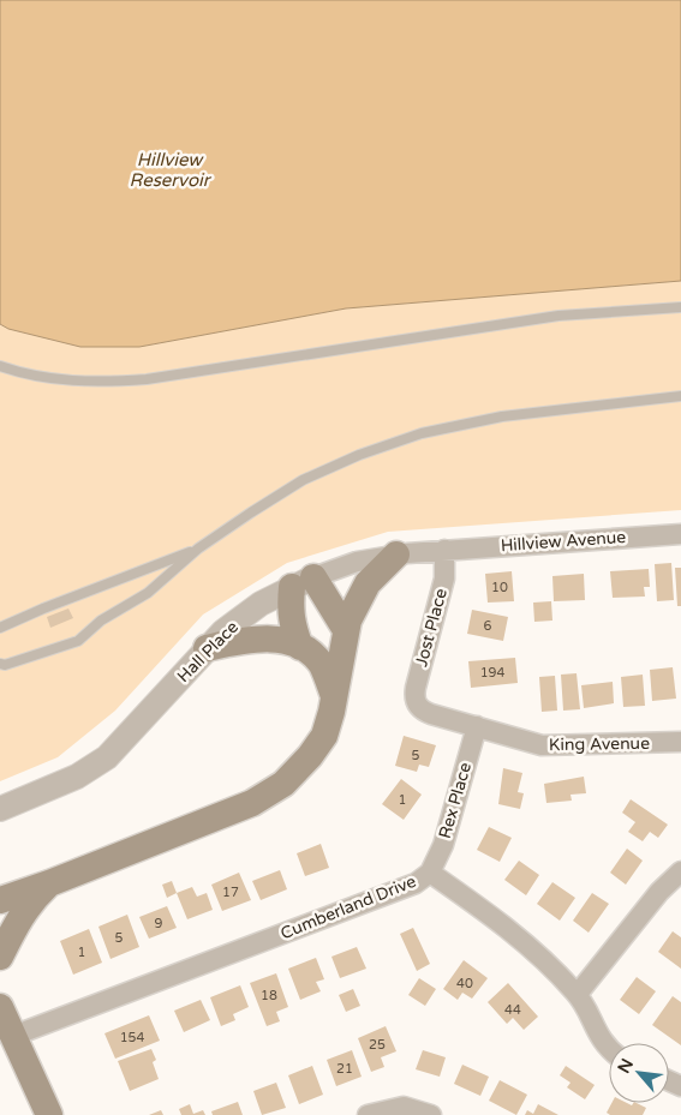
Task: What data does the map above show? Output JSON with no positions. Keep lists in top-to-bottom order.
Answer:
{
  "streets": {
    "street": [
      "Hillview Avenue",
      "Jost Place",
      "Hall Place",
      "King Avenue",
      "Rex Place",
      "Cumberland Drive"
    ]
  },
  "crossings": [
    ["Hillview Avenue", "Jost Place"],
    ["Hillview Avenue", "Hall Place"],
    ["Jost Place", "Hall Place"],
    ["Jost Place", "King Avenue"],
    ["King Avenue", "Rex Place"],
    ["Rex Place", "Cumberland Drive"]
  ],
  "water": ["Hillview Reservoir"],
  "house_numbers": [
    "10",
    "6",
    "194",
    "5",
    "1",
    "17",
    "9",
    "5",
    "1",
    "40",
    "18",
    "44",
    "154",
    "25",
    "21"
  ],
  "north": "top left"
}
